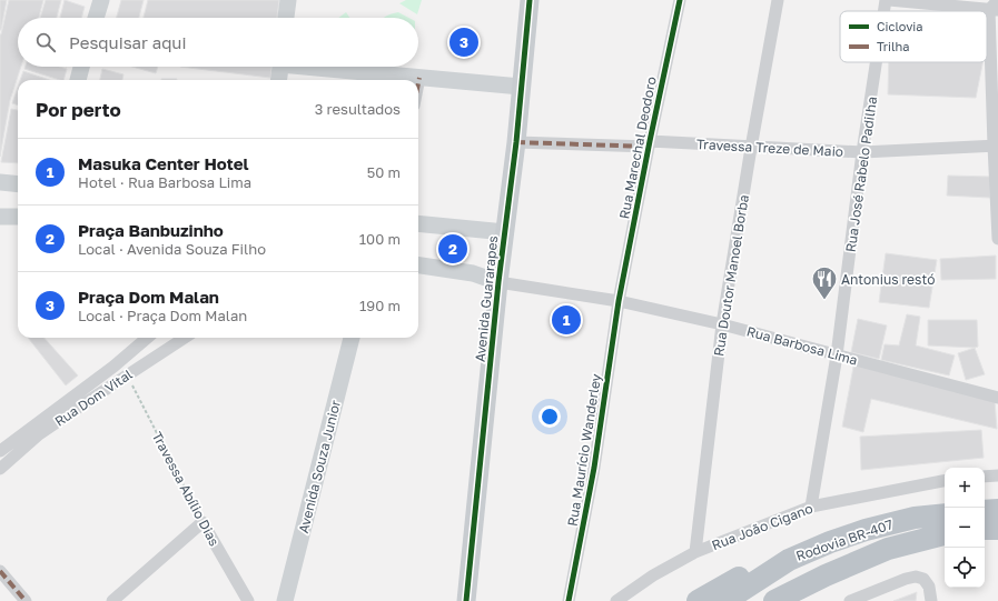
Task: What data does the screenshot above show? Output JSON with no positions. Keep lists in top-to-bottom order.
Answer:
{
  "streets": {
    "highway": ["Rodovia BR-407"],
    "main road": ["Avenida Guararapes"],
    "street": [
      "Rua Marechal Deodoro",
      "Travessa Treze de Maio",
      "Rua José Rabelo Padilha",
      "Rua Doutor Manoel Borba",
      "Rua Barbosa Lima",
      "Rua Dom Vital",
      "Rua Maurício Wanderley",
      "Avenida Souza Junior",
      "Travessa Abílio Dias",
      "Rua João Cigano"
    ]
  },
  "crossings": [
    ["Rua Marechal Deodoro", "Travessa Treze de Maio"],
    ["Rua Marechal Deodoro", "Rua Barbosa Lima"],
    ["Rua Marechal Deodoro", "Rua Maurício Wanderley"],
    ["Travessa Treze de Maio", "Rua José Rabelo Padilha"],
    ["Travessa Treze de Maio", "Rua Doutor Manoel Borba"],
    ["Travessa Treze de Maio", "Avenida Guararapes"],
    ["Rua José Rabelo Padilha", "Rua Barbosa Lima"],
    ["Rua José Rabelo Padilha", "Rua João Cigano"],
    ["Rua Doutor Manoel Borba", "Rua Barbosa Lima"],
    ["Rua Doutor Manoel Borba", "Rua João Cigano"],
    ["Avenida Guararapes", "Rua Barbosa Lima"],
    ["Rua Barbosa Lima", "Rua Maurício Wanderley"],
    ["Rua Dom Vital", "Travessa Abílio Dias"]
  ],
  "places": {
    "restaurant": ["Antonius restó"]
  },
  "legend": ["Ciclovia", "Trilha"],
  "page": {
    "search": "Pesquisar aqui",
    "pins": ["3", "2", "1"],
    "heading": ["Por perto", "3 resultados"],
    "list": [
      {
        "mark": "1",
        "name": "Masuka Center Hotel",
        "note": "Hotel · Rua Barbosa Lima",
        "value": "50 m"
      },
      {
        "mark": "2",
        "name": "Praça Banbuzinho",
        "note": "Local · Avenida Souza Filho",
        "value": "100 m"
      },
      {
        "mark": "3",
        "name": "Praça Dom Malan",
        "note": "Local · Praça Dom Malan",
        "value": "190 m"
      }
    ],
    "map_buttons": ["+", "−"]
  }
}
